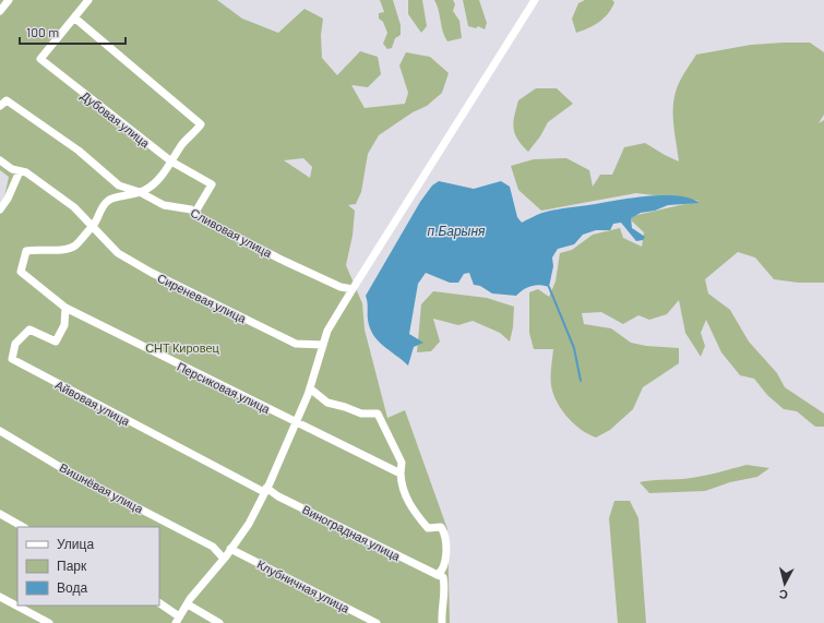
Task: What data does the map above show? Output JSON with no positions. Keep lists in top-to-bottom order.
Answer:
{
  "streets": {
    "street": [
      "Дубовая улица",
      "Сливовая улица",
      "Сиреневая улица",
      "Персиковая улица",
      "Айвовая улица",
      "Вишнёвая улица",
      "Виноградная улица",
      "Клубничная улица"
    ]
  },
  "crossings": [
    ["Дубовая улица", "Сливовая улица"],
    ["Дубовая улица", "Персиковая улица"],
    ["Сливовая улица", "Персиковая улица"],
    ["Сиреневая улица", "Персиковая улица"],
    ["Персиковая улица", "Айвовая улица"],
    ["Айвовая улица", "Виноградная улица"]
  ],
  "water": ["п.Барыня"],
  "parks": ["СНТ Кировец"],
  "legend": ["Улица", "Парк", "Вода"],
  "scale_bar": "100 m",
  "north": "bottom"
}
